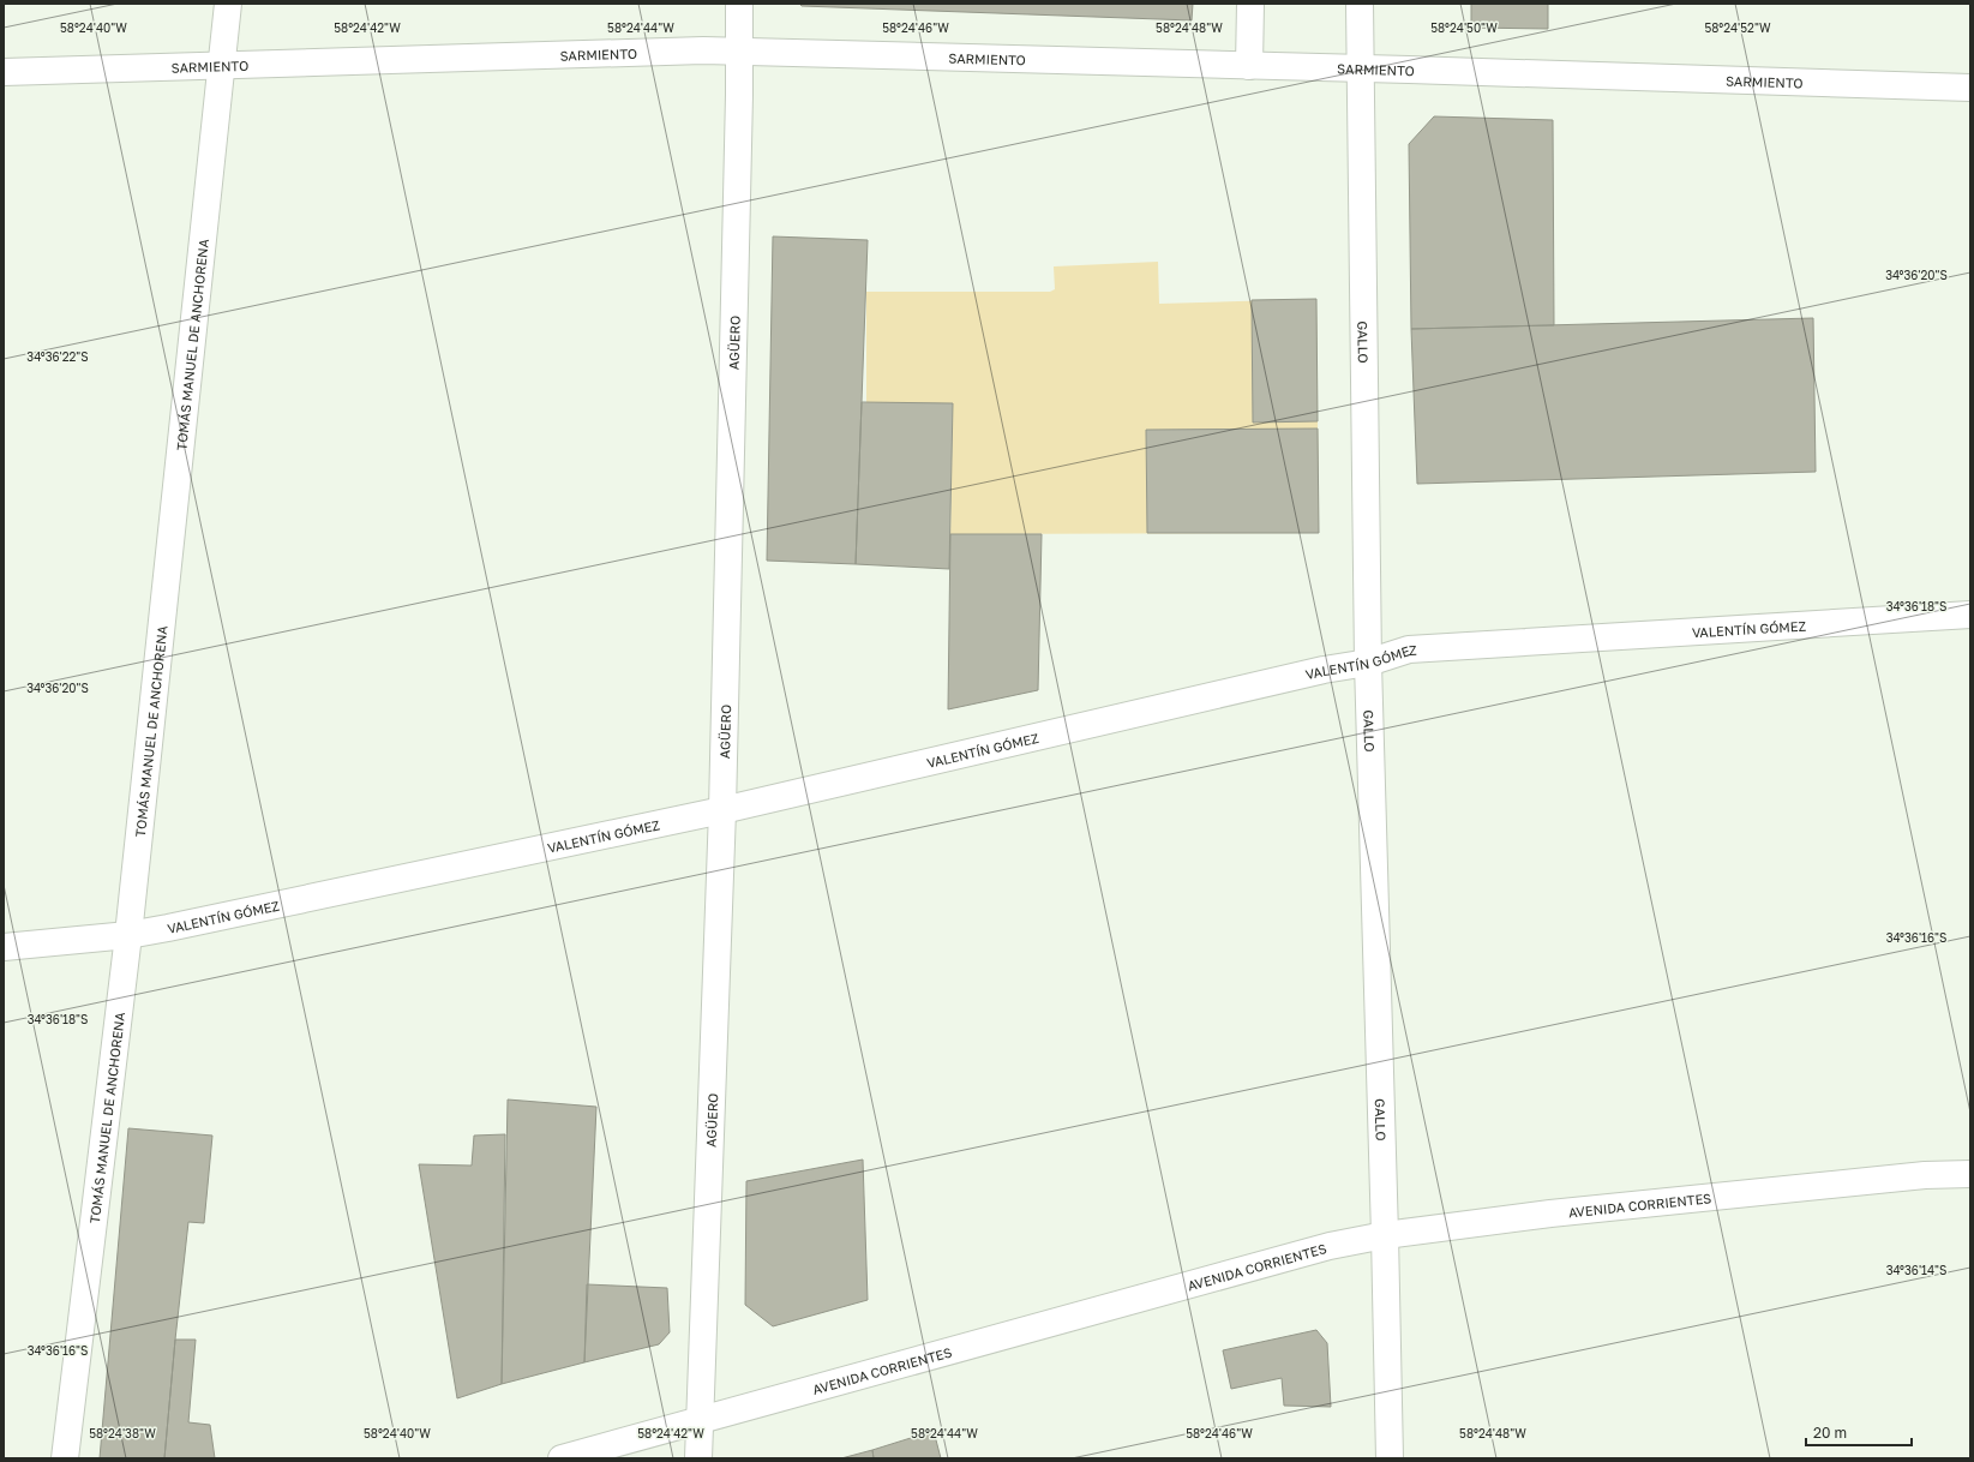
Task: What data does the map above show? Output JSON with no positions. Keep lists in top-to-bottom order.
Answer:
{
  "streets": {
    "street": [
      "SARMIENTO",
      "AGÜERO",
      "GALLO",
      "TOMÁS MANUEL DE ANCHORENA",
      "VALENTÍN GÓMEZ",
      "AVENIDA CORRIENTES"
    ]
  },
  "crossings": [
    ["SARMIENTO", "AGÜERO"],
    ["SARMIENTO", "GALLO"],
    ["SARMIENTO", "TOMÁS MANUEL DE ANCHORENA"],
    ["AGÜERO", "VALENTÍN GÓMEZ"],
    ["AGÜERO", "AVENIDA CORRIENTES"],
    ["GALLO", "VALENTÍN GÓMEZ"],
    ["GALLO", "AVENIDA CORRIENTES"],
    ["TOMÁS MANUEL DE ANCHORENA", "VALENTÍN GÓMEZ"]
  ],
  "scale_bar": "20 m",
  "coordinates": [
    "58°24'40\"W",
    "58°24'42\"W",
    "58°24'44\"W",
    "58°24'46\"W",
    "58°24'48\"W",
    "58°24'50\"W",
    "58°24'52\"W",
    "34°36'20\"S",
    "34°36'22\"S",
    "34°36'18\"S",
    "34°36'16\"S",
    "34°36'14\"S",
    "58°24'38\"W"
  ]
}
